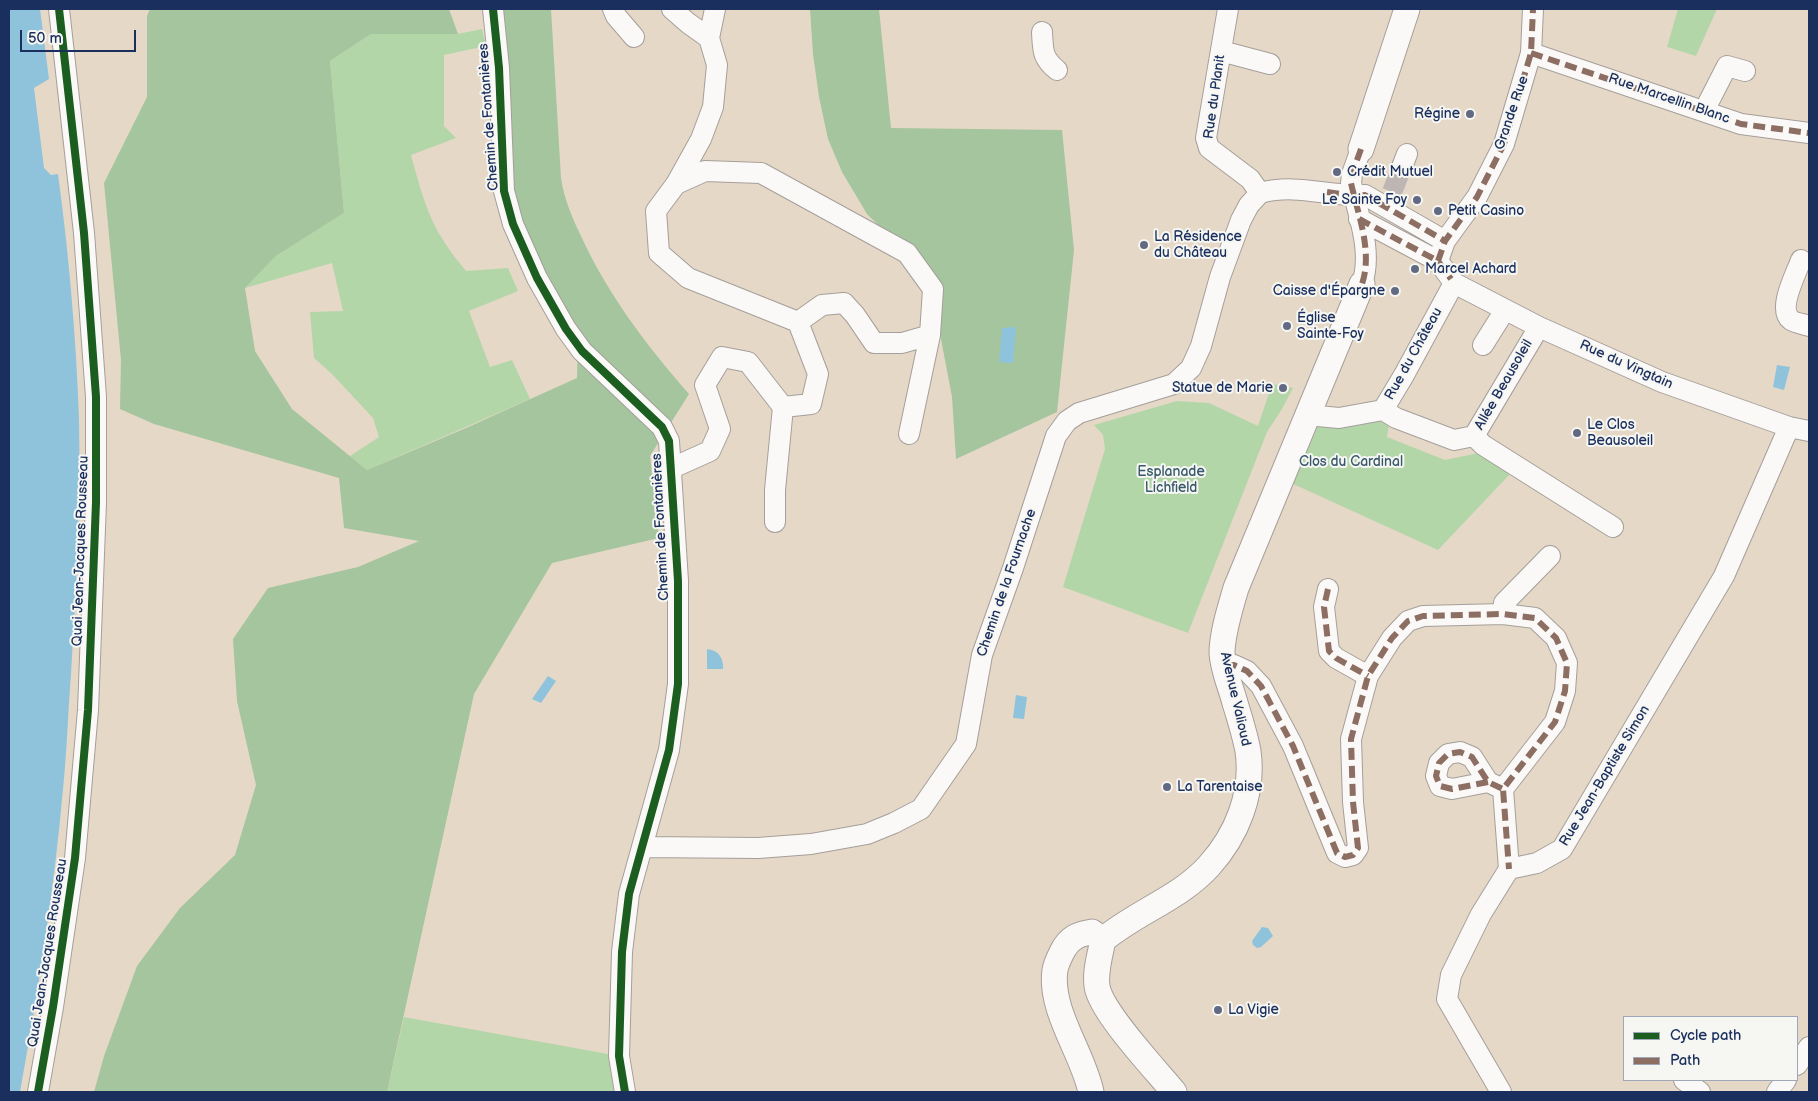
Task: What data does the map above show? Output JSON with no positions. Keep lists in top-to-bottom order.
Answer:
{
  "streets": {
    "main road": ["Avenue Valioud"],
    "street": [
      "Rue du Planit",
      "Rue Marcellin Blanc",
      "Grande Rue",
      "Chemin de Fontanières",
      "Rue du Château",
      "Rue du Vingtain",
      "Allée Beausoleil",
      "Quai Jean-Jacques Rousseau",
      "Chemin de la Fournache",
      "Rue Jean-Baptiste Simon"
    ]
  },
  "crossings": [
    ["Rue du Planit", "Chemin de la Fournache"],
    ["Rue Marcellin Blanc", "Grande Rue"],
    ["Chemin de Fontanières", "Chemin de la Fournache"],
    ["Rue du Château", "Rue du Vingtain"],
    ["Rue du Château", "Allée Beausoleil"],
    ["Rue du Château", "Avenue Valioud"],
    ["Rue du Vingtain", "Allée Beausoleil"],
    ["Rue du Vingtain", "Rue Jean-Baptiste Simon"]
  ],
  "parks": ["Clos du Cardinal", "Esplanade Lichfield"],
  "places": [
    "Régine",
    "Crédit Mutuel",
    "Le Sainte Foy",
    "Petit Casino",
    "La Résidence du Château",
    "Marcel Achard",
    "Caisse d'Épargne",
    "Église Sainte-Foy",
    "Statue de Marie",
    "Le Clos Beausoleil",
    "La Tarentaise",
    "La Vigie"
  ],
  "legend": ["Cycle path", "Path"],
  "scale_bar": "50 m"
}
